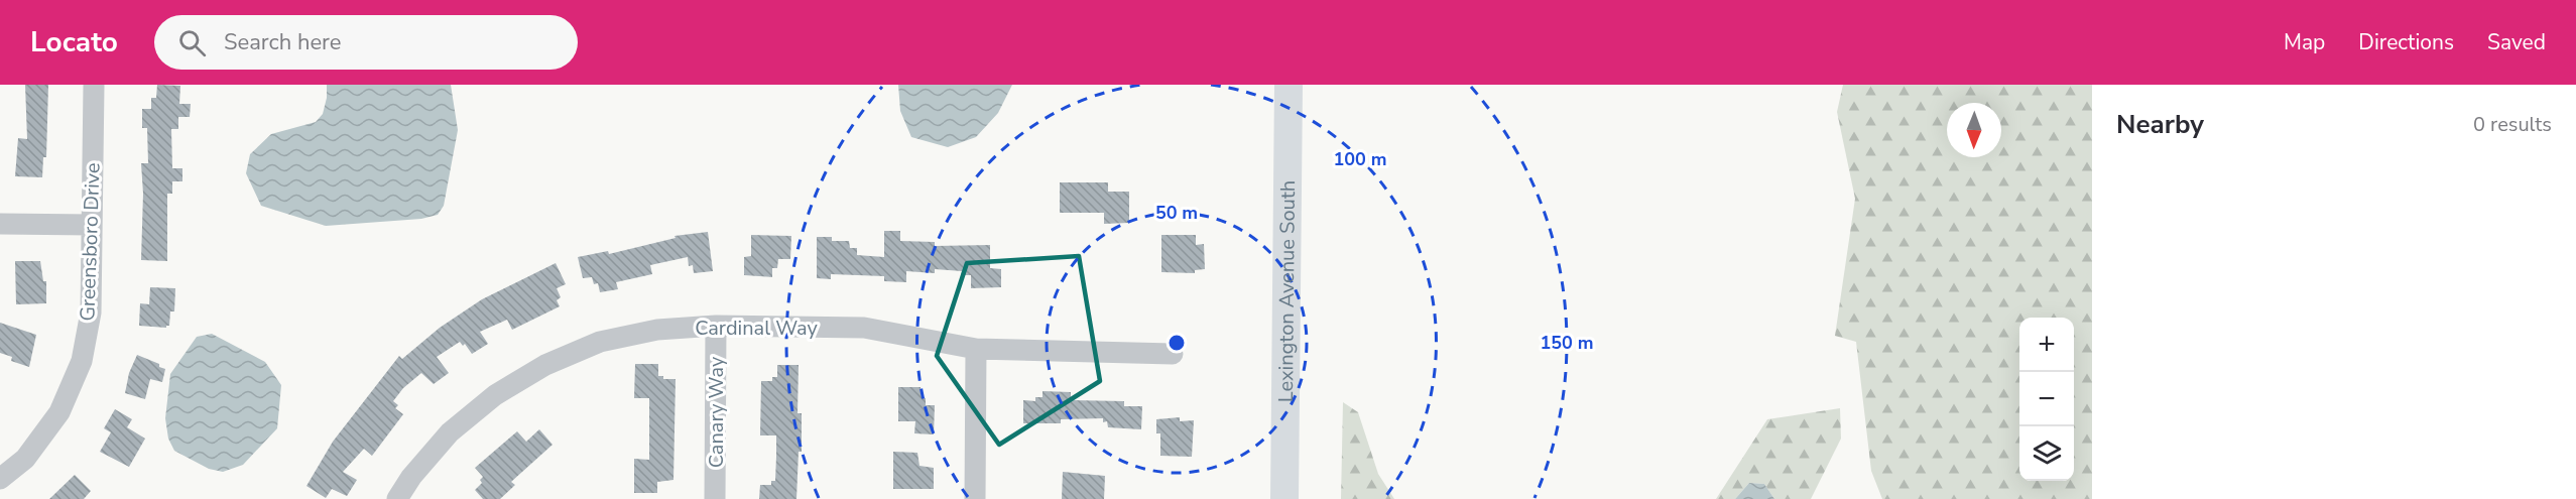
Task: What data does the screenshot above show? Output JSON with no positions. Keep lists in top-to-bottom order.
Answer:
{
  "streets": {
    "street": [
      "Greensboro Drive",
      "Lexington Avenue South",
      "Cardinal Way",
      "Canary Way"
    ]
  },
  "crossings": [
    ["Cardinal Way", "Canary Way"]
  ],
  "north": "bottom",
  "page": {
    "header": "Locato",
    "search": "Search here",
    "nav": ["Map", "Directions", "Saved"],
    "heading": ["Nearby", "0 results"],
    "map_buttons": ["+", "−"]
  },
  "rings": ["100 m", "50 m", "150 m"]
}
